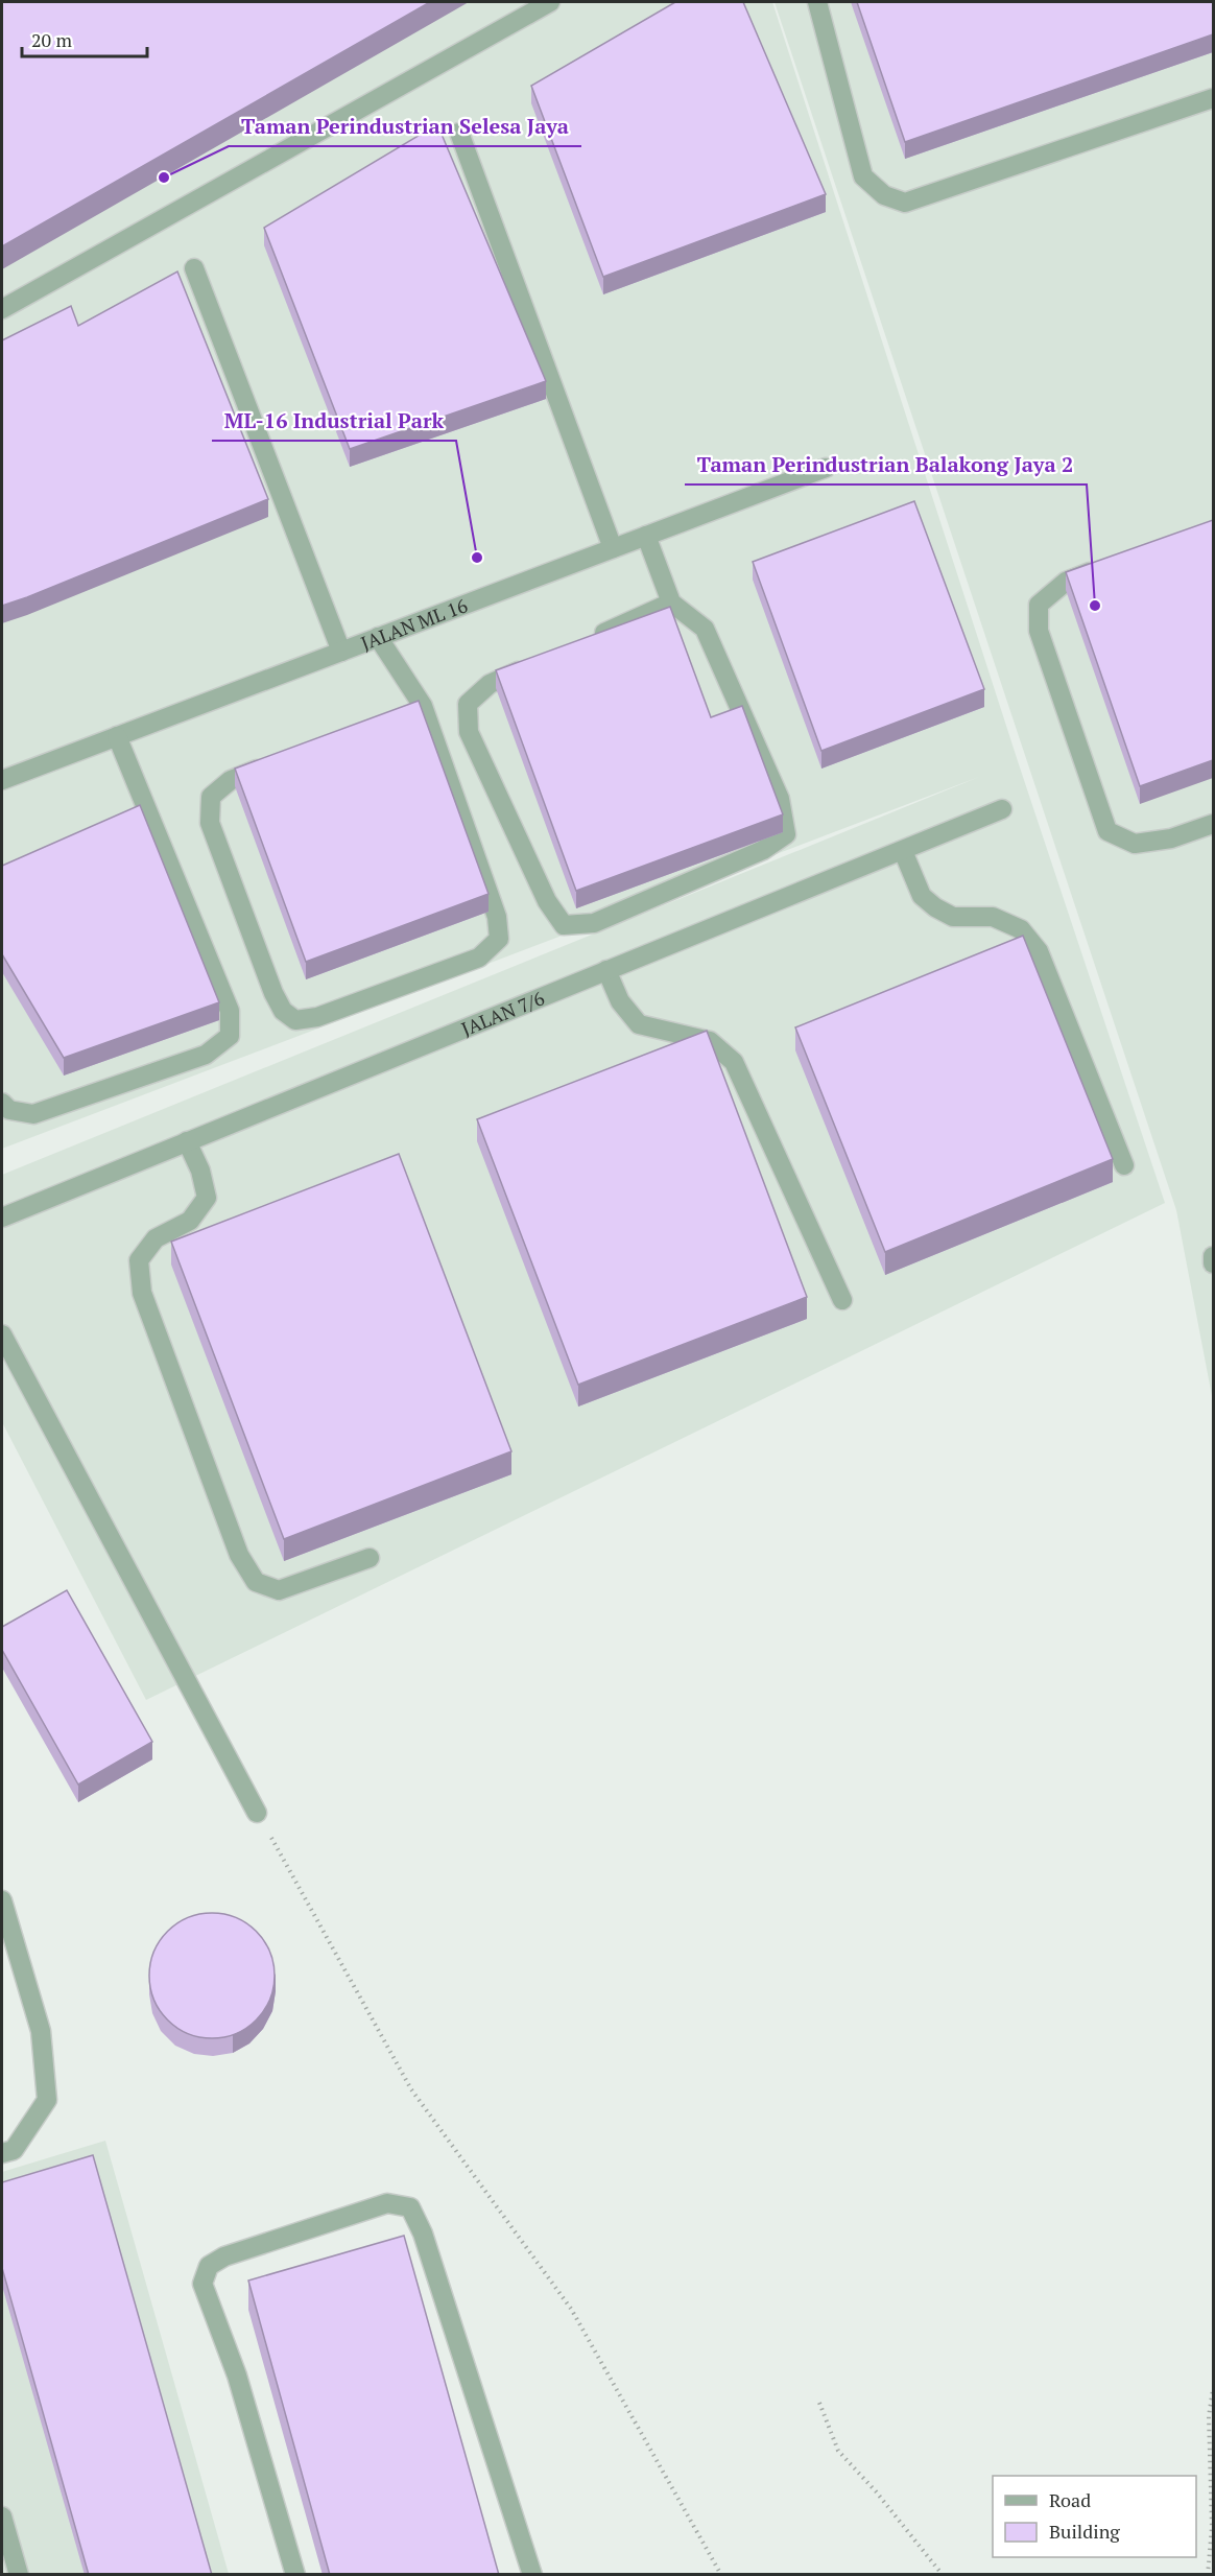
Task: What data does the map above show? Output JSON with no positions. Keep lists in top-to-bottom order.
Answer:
{
  "streets": {
    "street": ["JALAN ML 16", "JALAN 7/6"]
  },
  "places": ["Taman Perindustrian Selesa Jaya", "ML-16 Industrial Park", "Taman Perindustrian Balakong Jaya 2"],
  "legend": ["Road", "Building"],
  "scale_bar": "20 m"
}
